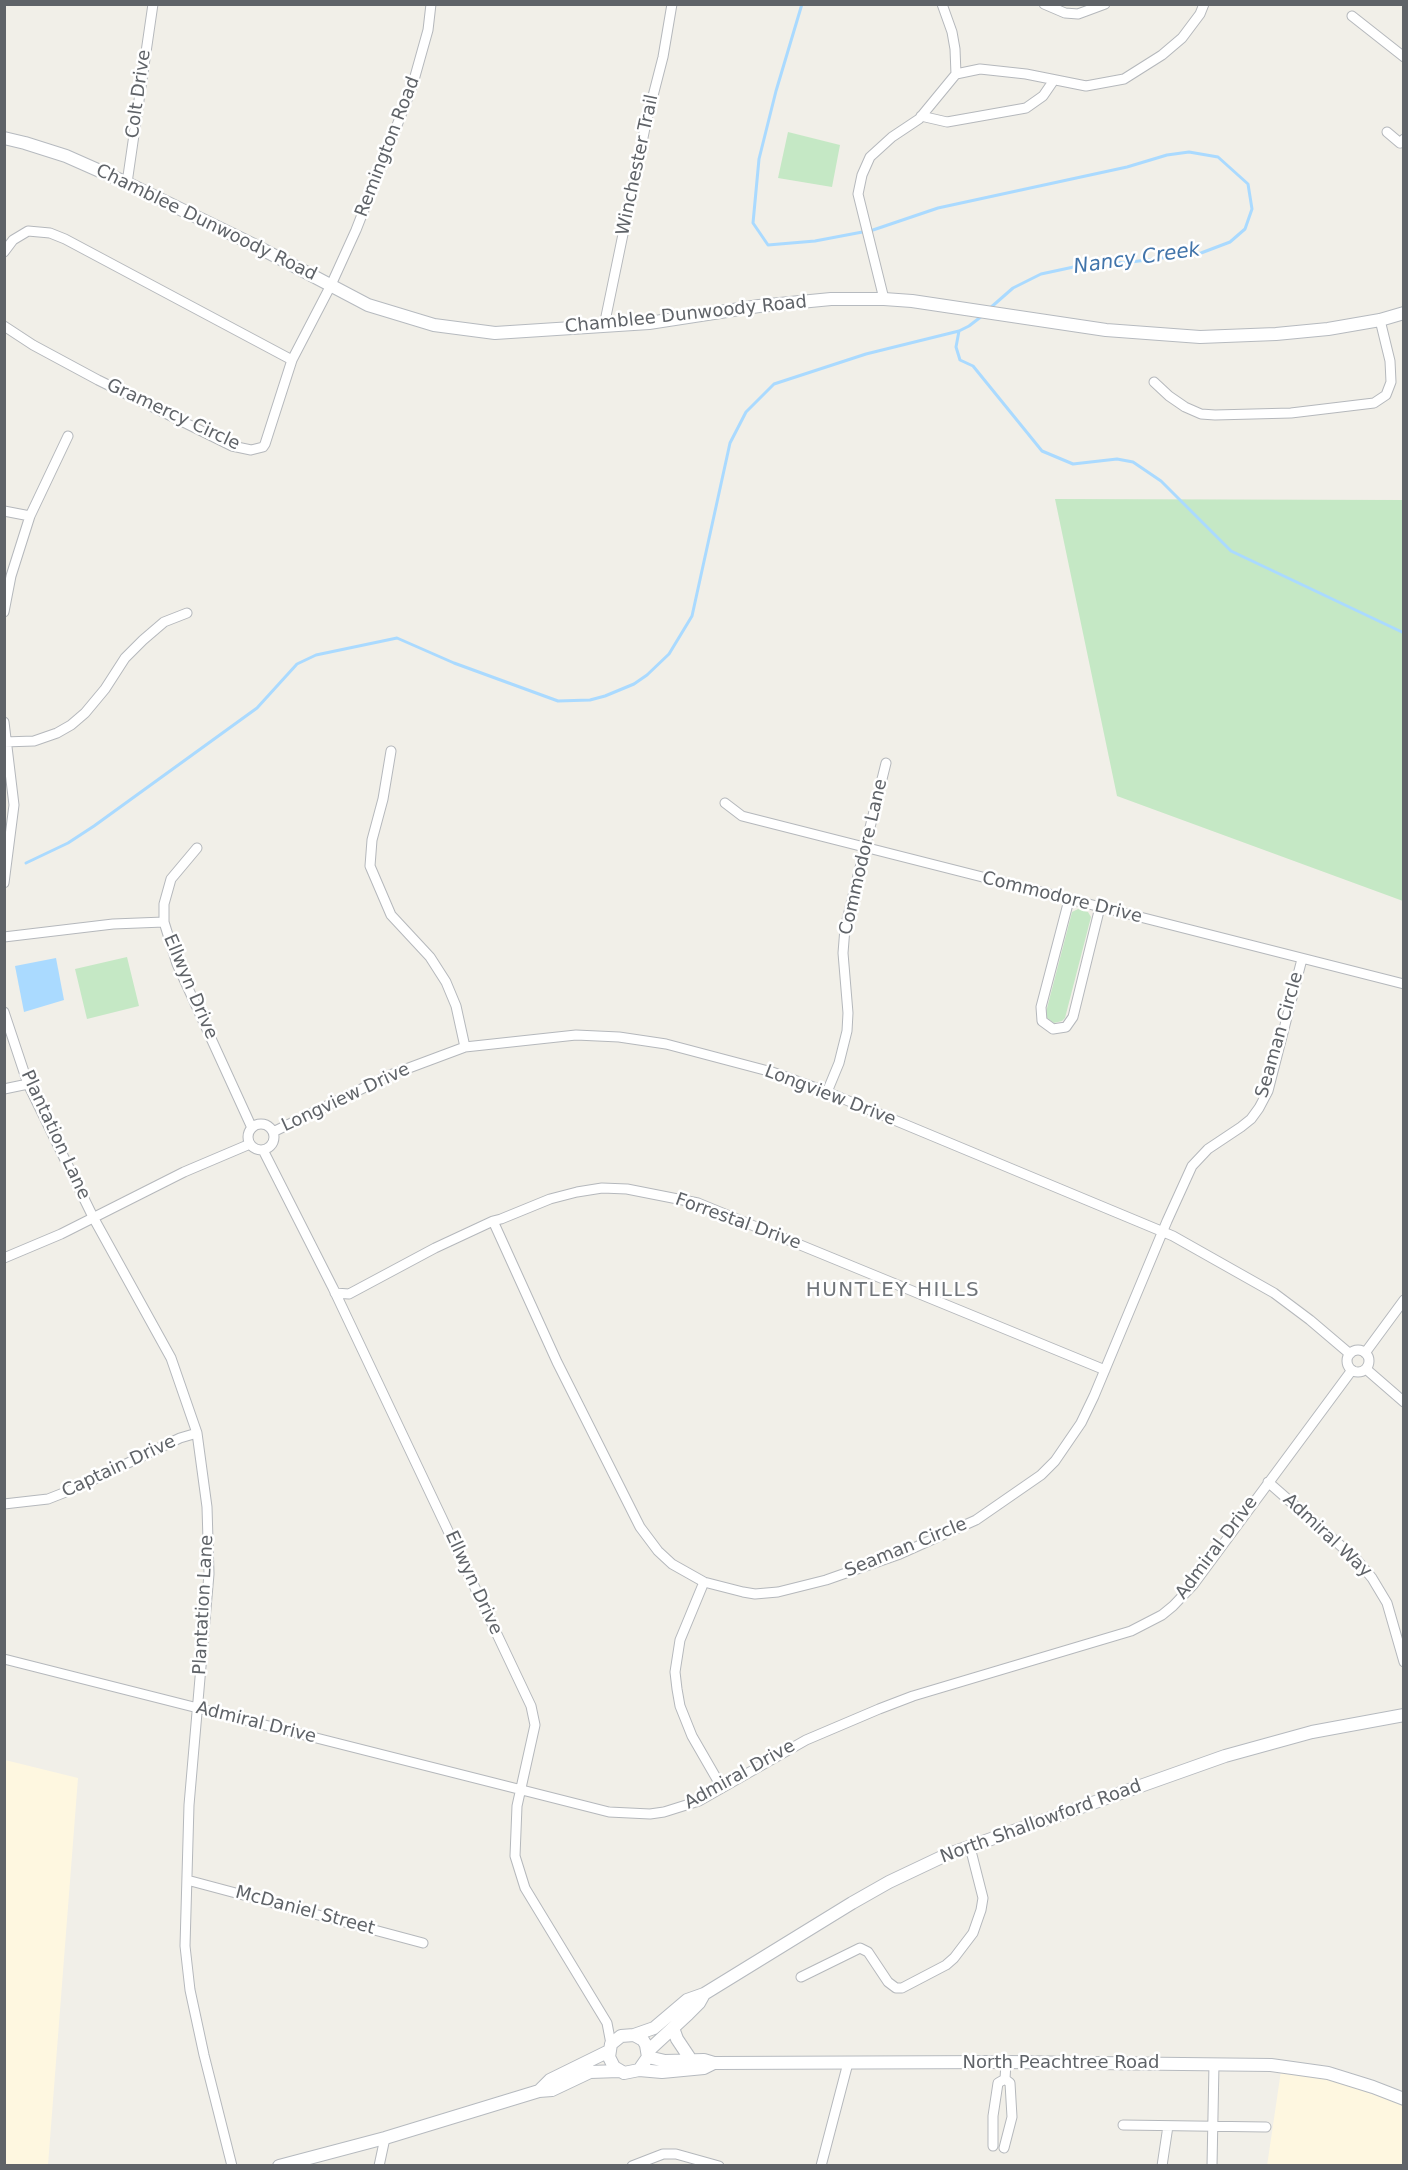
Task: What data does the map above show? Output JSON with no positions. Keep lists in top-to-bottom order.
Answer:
{
  "streets": {
    "street": [
      "Colt Drive",
      "Remington Road",
      "Winchester Trail",
      "Chamblee Dunwoody Road",
      "Gramercy Circle",
      "Commodore Lane",
      "Commodore Drive",
      "Ellwyn Drive",
      "Seaman Circle",
      "Longview Drive",
      "Plantation Lane",
      "Forrestal Drive",
      "Captain Drive",
      "Admiral Way",
      "Admiral Drive",
      "North Shallowford Road",
      "McDaniel Street",
      "North Peachtree Road"
    ]
  },
  "crossings": [
    ["Colt Drive", "Chamblee Dunwoody Road"],
    ["Remington Road", "Chamblee Dunwoody Road"],
    ["Remington Road", "Gramercy Circle"],
    ["Winchester Trail", "Chamblee Dunwoody Road"],
    ["Chamblee Dunwoody Road", "Gramercy Circle"],
    ["Commodore Lane", "Commodore Drive"],
    ["Commodore Lane", "Longview Drive"],
    ["Commodore Drive", "Seaman Circle"],
    ["Ellwyn Drive", "Longview Drive"],
    ["Ellwyn Drive", "Forrestal Drive"],
    ["Ellwyn Drive", "Admiral Drive"],
    ["Ellwyn Drive", "North Shallowford Road"],
    ["Ellwyn Drive", "North Peachtree Road"],
    ["Seaman Circle", "Longview Drive"],
    ["Seaman Circle", "Forrestal Drive"],
    ["Longview Drive", "Admiral Drive"],
    ["Plantation Lane", "Captain Drive"],
    ["Plantation Lane", "Admiral Drive"],
    ["Plantation Lane", "McDaniel Street"],
    ["Admiral Way", "Admiral Drive"],
    ["North Shallowford Road", "North Peachtree Road"]
  ],
  "districts": ["HUNTLEY HILLS"],
  "water": ["Nancy Creek"]
}
